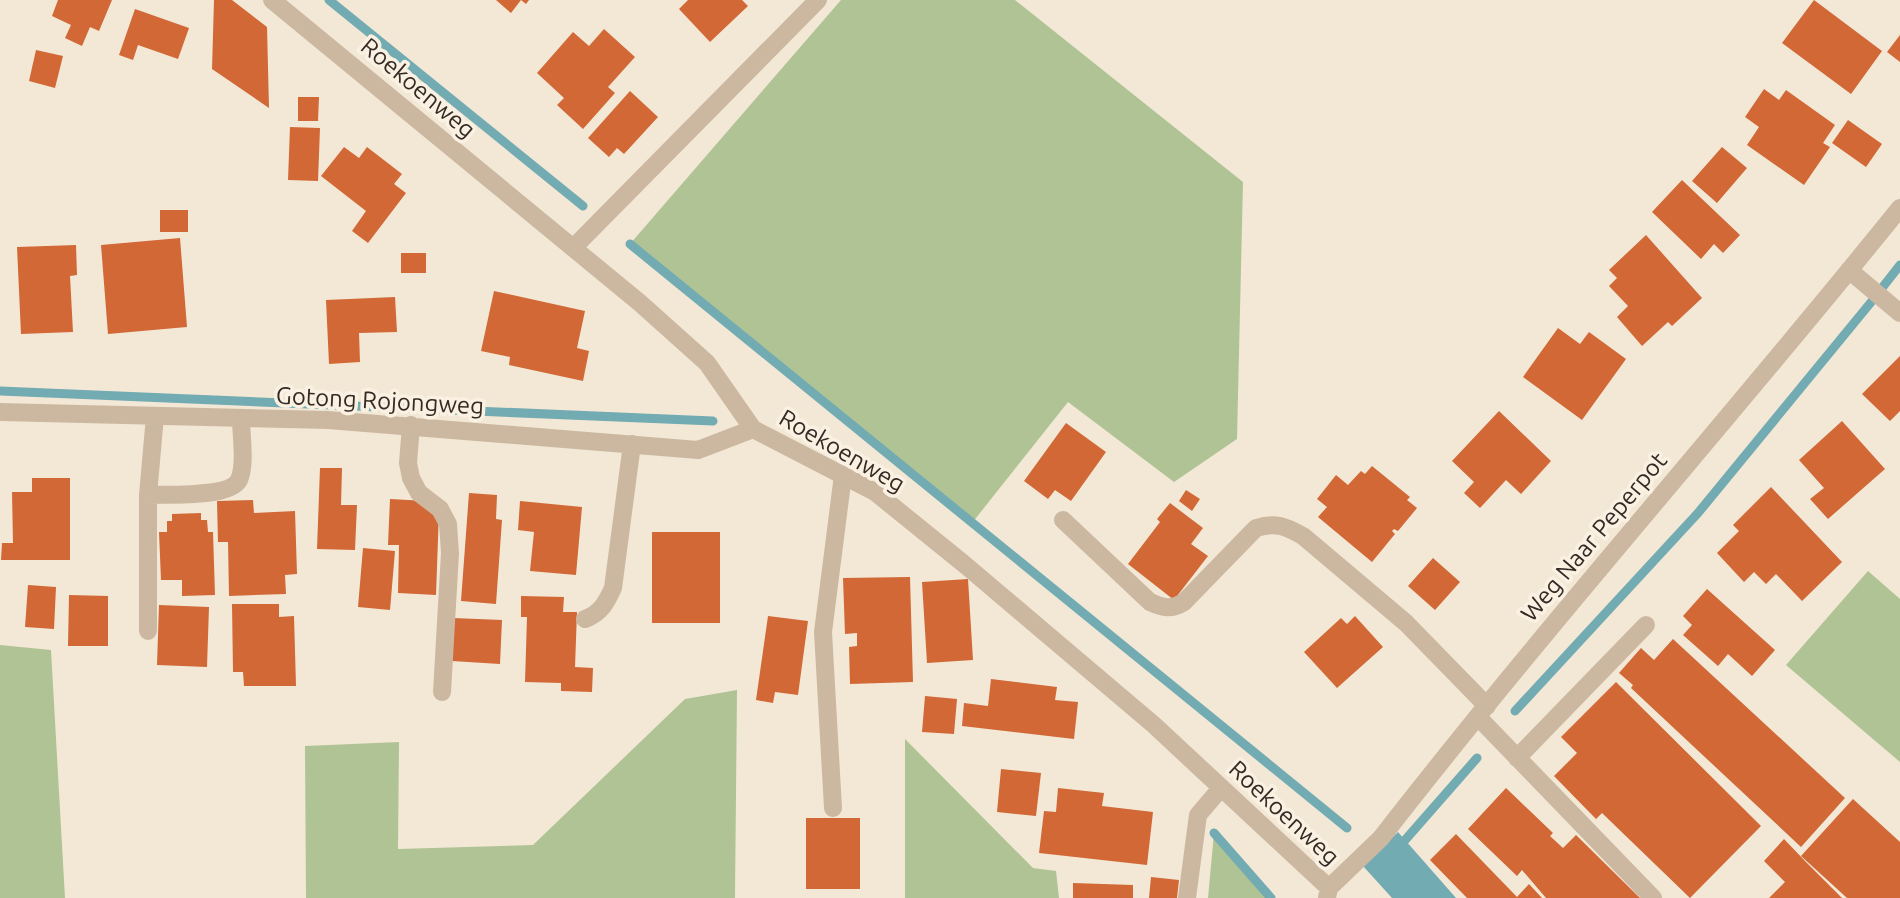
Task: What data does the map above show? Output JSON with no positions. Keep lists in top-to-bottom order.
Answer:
{
  "streets": {
    "street": ["Roekoenweg", "Gotong Rojongweg", "Weg Naar Peperpot"]
  },
  "crossings": [
    ["Roekoenweg", "Gotong Rojongweg"],
    ["Roekoenweg", "Weg Naar Peperpot"]
  ]
}
